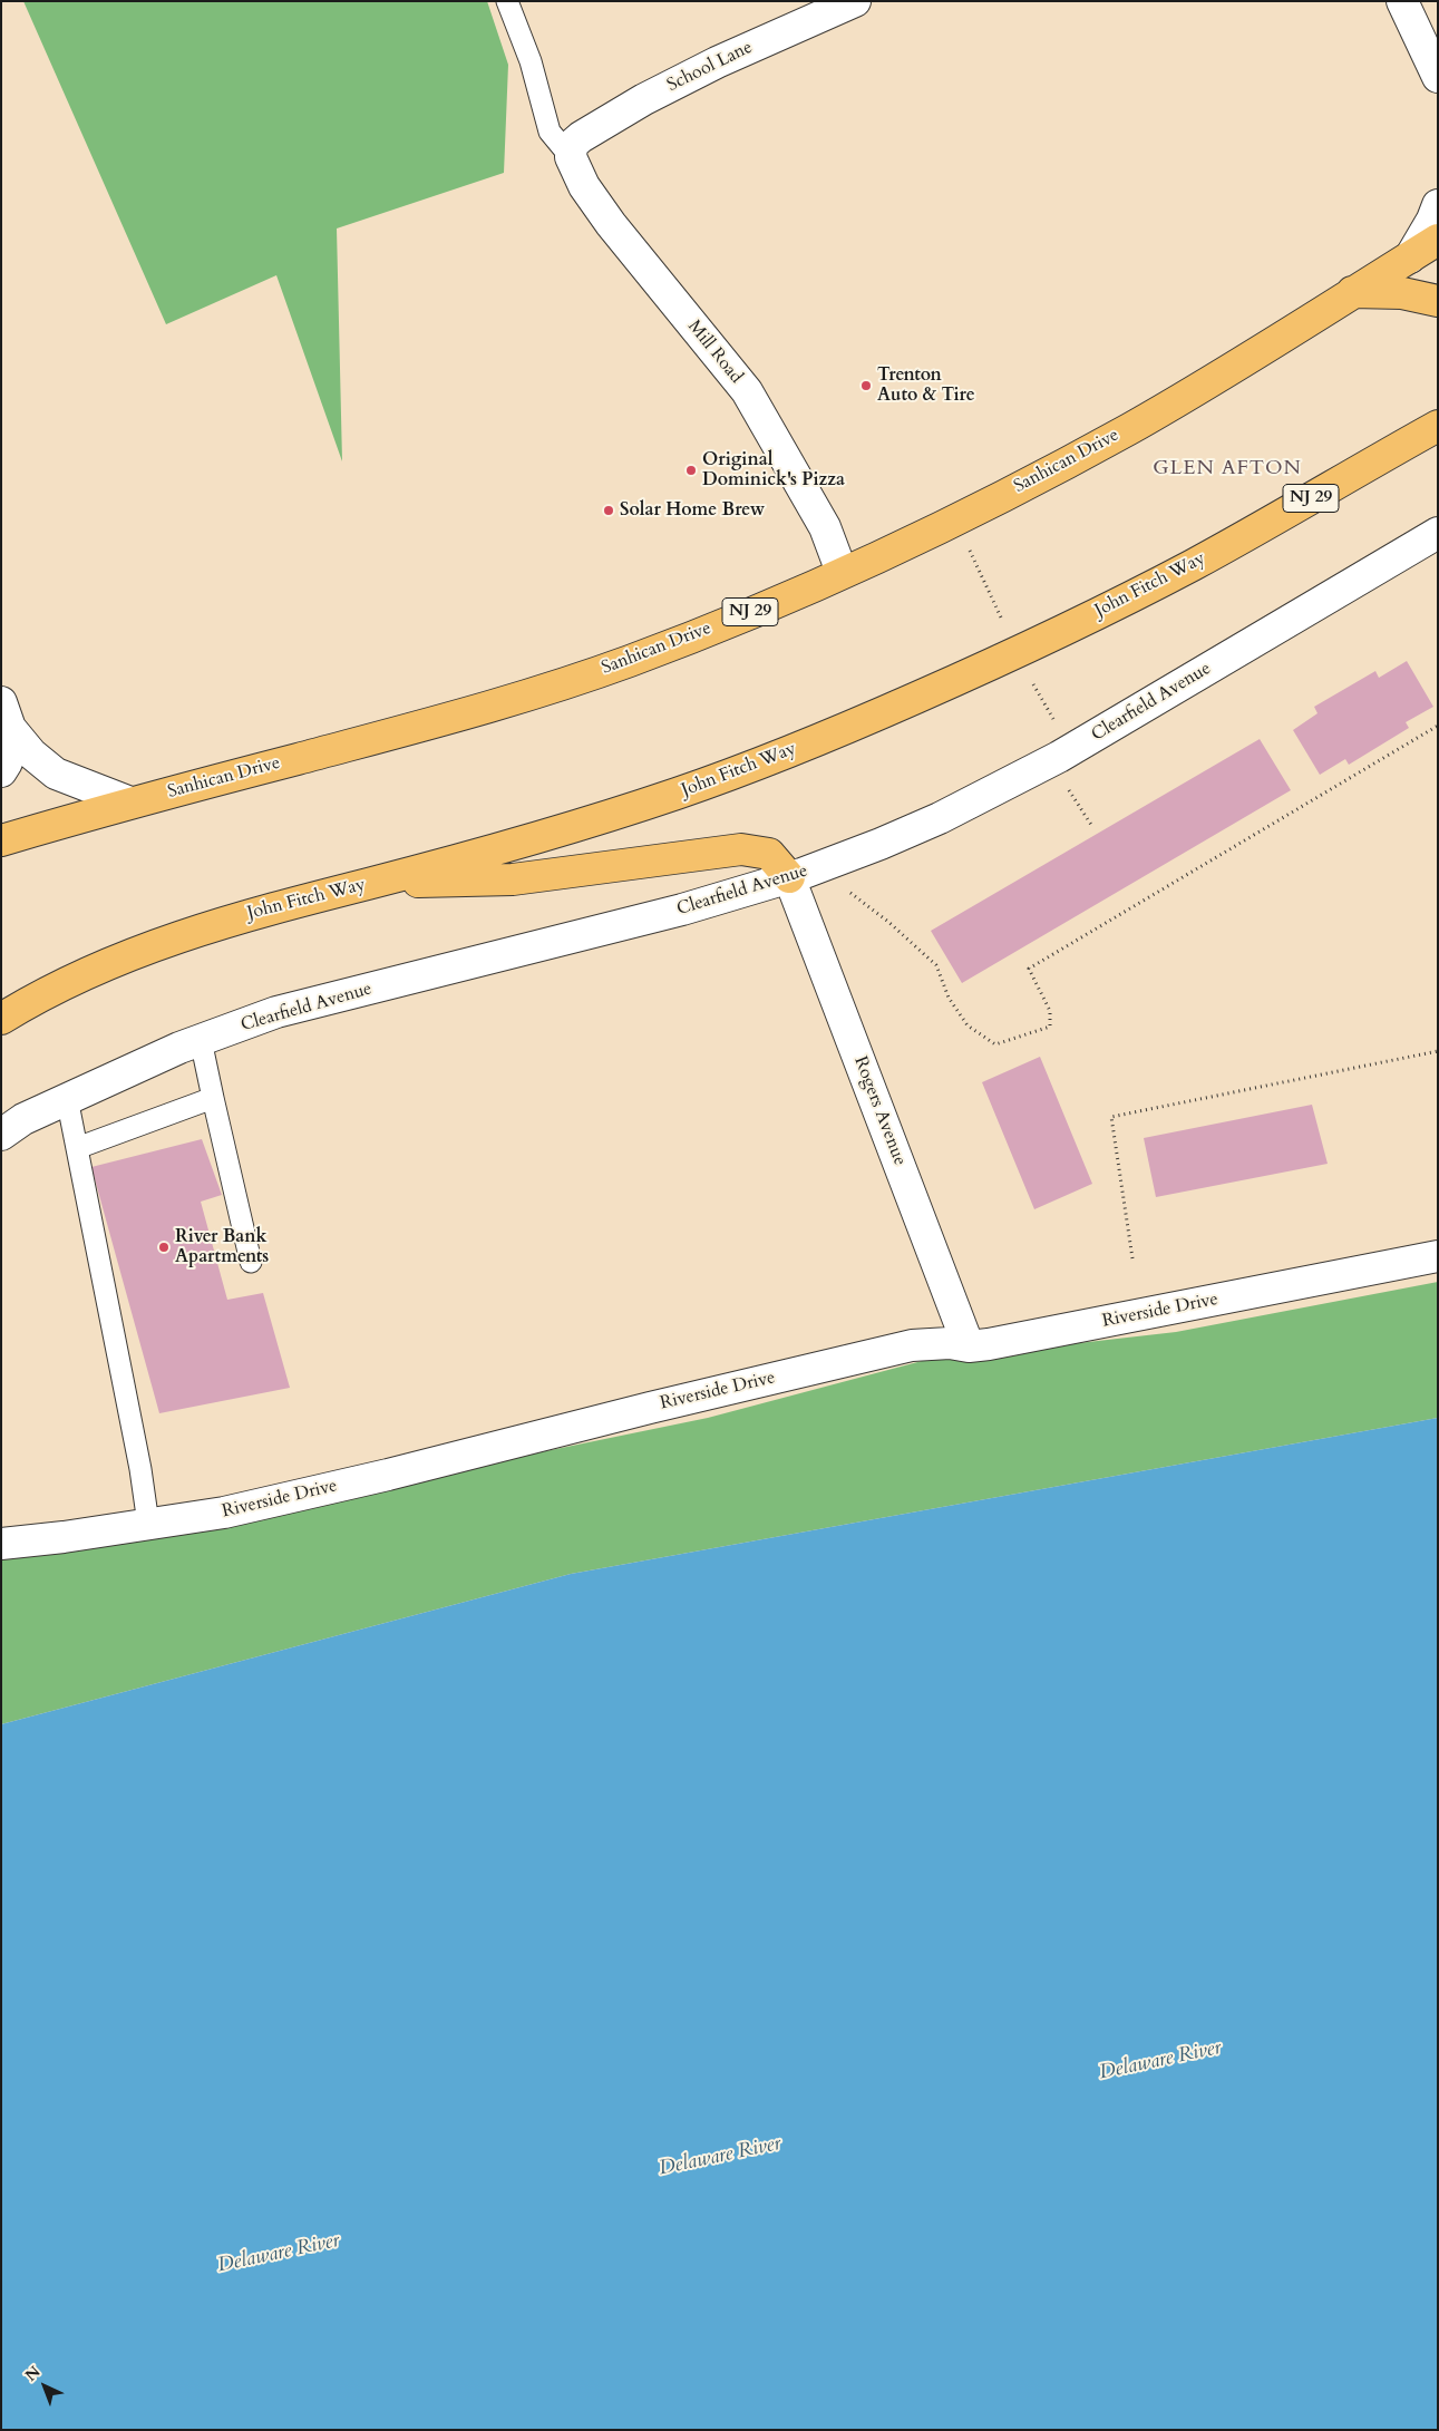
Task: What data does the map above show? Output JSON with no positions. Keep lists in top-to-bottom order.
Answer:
{
  "streets": {
    "highway": ["Sanhican Drive", "NJ 29", "John Fitch Way"],
    "street": [
      "School Lane",
      "Mill Road",
      "Clearfield Avenue",
      "Rogers Avenue",
      "Riverside Drive"
    ]
  },
  "crossings": [
    ["School Lane", "Mill Road"],
    ["Mill Road", "Sanhican Drive"],
    ["Clearfield Avenue", "Rogers Avenue"],
    ["Rogers Avenue", "Riverside Drive"]
  ],
  "districts": ["GLEN AFTON"],
  "water": ["Delaware River"],
  "places": [
    "Trenton Auto & Tire",
    "Original Dominick's Pizza",
    "Solar Home Brew",
    "River Bank Apartments"
  ],
  "north": "top left"
}
